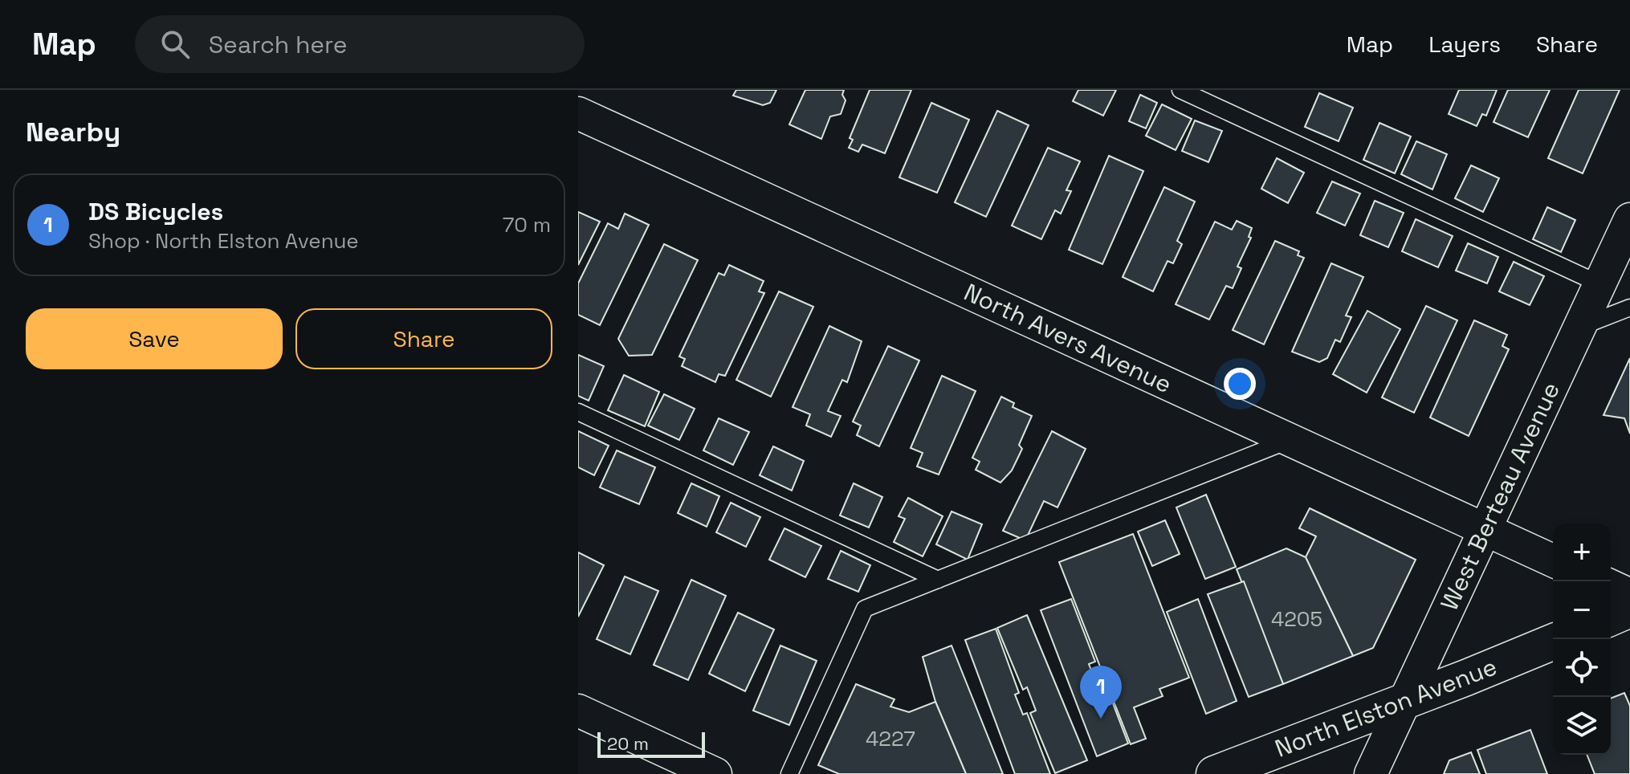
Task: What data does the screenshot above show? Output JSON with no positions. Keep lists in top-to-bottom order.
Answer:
{
  "streets": {
    "main road": ["North Elston Avenue"],
    "street": ["North Avers Avenue", "West Berteau Avenue"]
  },
  "crossings": [
    ["North Avers Avenue", "West Berteau Avenue"],
    ["West Berteau Avenue", "North Elston Avenue"]
  ],
  "house_numbers": ["4205", "4227"],
  "scale_bar": "20 m",
  "page": {
    "header": "Map",
    "search": "Search here",
    "nav": ["Map", "Layers", "Share"],
    "heading": "Nearby",
    "list": [
      {
        "mark": "1",
        "name": "DS Bicycles",
        "note": "Shop · North Elston Avenue",
        "value": "70 m"
      }
    ],
    "buttons": ["Save", "Share"],
    "map_buttons": ["+", "−"],
    "pins": "1",
    "scale": "20 m"
  }
}
